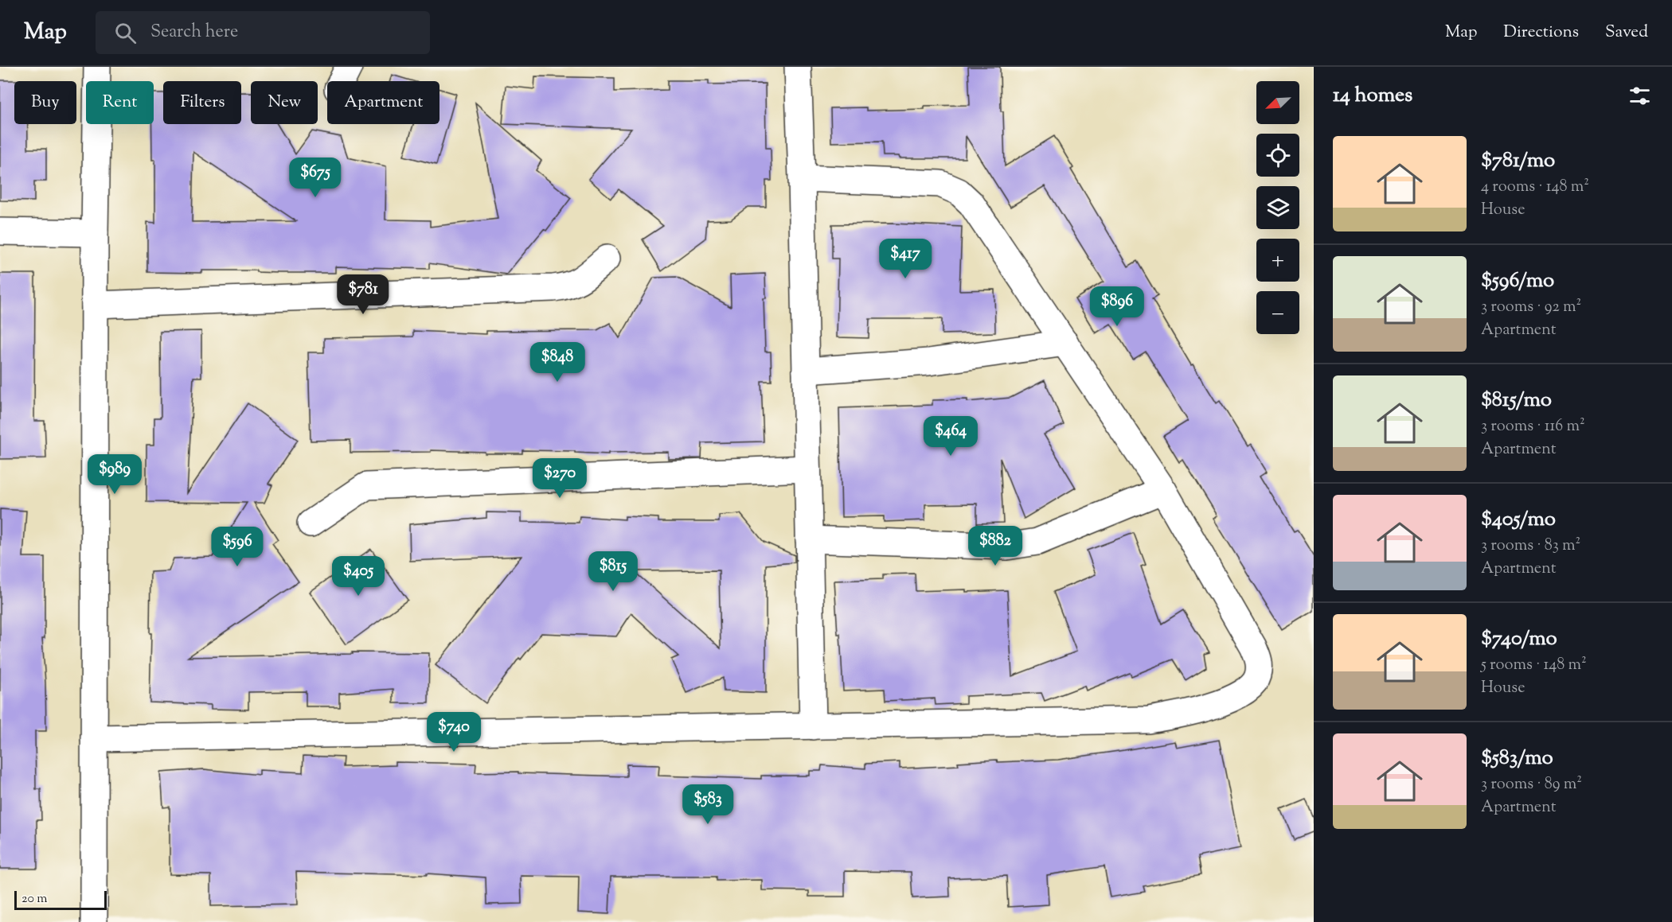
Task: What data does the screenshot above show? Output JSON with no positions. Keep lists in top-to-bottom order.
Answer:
{
  "scale_bar": "20 m",
  "north": "bottom left",
  "page": {
    "header": "Map",
    "search": "Search here",
    "nav": ["Map", "Directions", "Saved"],
    "heading": "14 homes",
    "map_buttons": ["+", "−"],
    "chip": [
      "Buy",
      "Rent",
      "Filters",
      "New",
      "Apartment"
    ],
    "list": [
      {
        "name": "$781/mo",
        "note": "4 rooms · 148 m² · House"
      },
      {
        "name": "$596/mo",
        "note": "3 rooms · 92 m² · Apartment"
      },
      {
        "name": "$815/mo",
        "note": "3 rooms · 116 m² · Apartment"
      },
      {
        "name": "$405/mo",
        "note": "3 rooms · 83 m² · Apartment"
      },
      {
        "name": "$740/mo",
        "note": "5 rooms · 148 m² · House"
      },
      {
        "name": "$583/mo",
        "note": "3 rooms · 89 m² · Apartment"
      }
    ],
    "price": [
      "$675",
      "$417",
      "$781",
      "$896",
      "$848",
      "$464",
      "$989",
      "$270",
      "$882",
      "$596",
      "$815",
      "$405",
      "$740",
      "$583"
    ],
    "scale": "20 m"
  }
}
